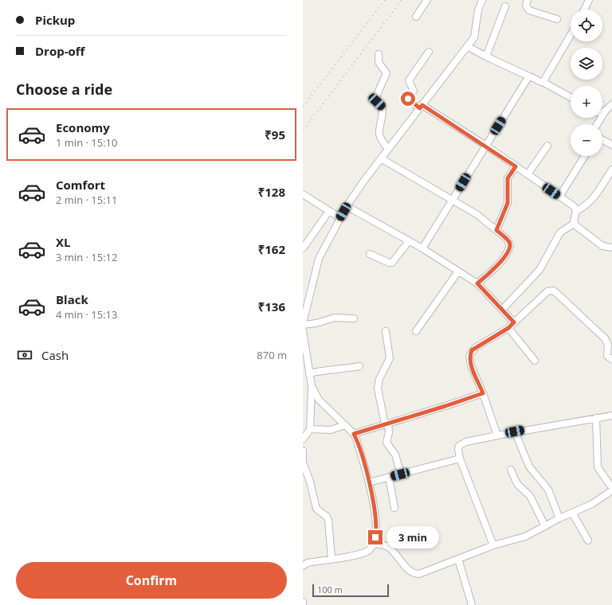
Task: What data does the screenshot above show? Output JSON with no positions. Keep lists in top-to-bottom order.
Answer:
{
  "scale_bar": "100 m",
  "page": {
    "banner": ["Pickup", "Drop-off"],
    "map_buttons": ["+", "−"],
    "heading": "Choose a ride",
    "list": [
      {
        "name": "Economy",
        "note": "1 min · 15:10",
        "value": "₹95"
      },
      {
        "name": "Comfort",
        "note": "2 min · 15:11",
        "value": "₹128"
      },
      {
        "name": "XL",
        "note": "3 min · 15:12",
        "value": "₹162"
      },
      {
        "name": "Black",
        "note": "4 min · 15:13",
        "value": "₹136"
      }
    ],
    "pay": ["Cash", "870 m"],
    "bubble": "3 min",
    "buttons": "Confirm",
    "scale": "100 m"
  }
}
